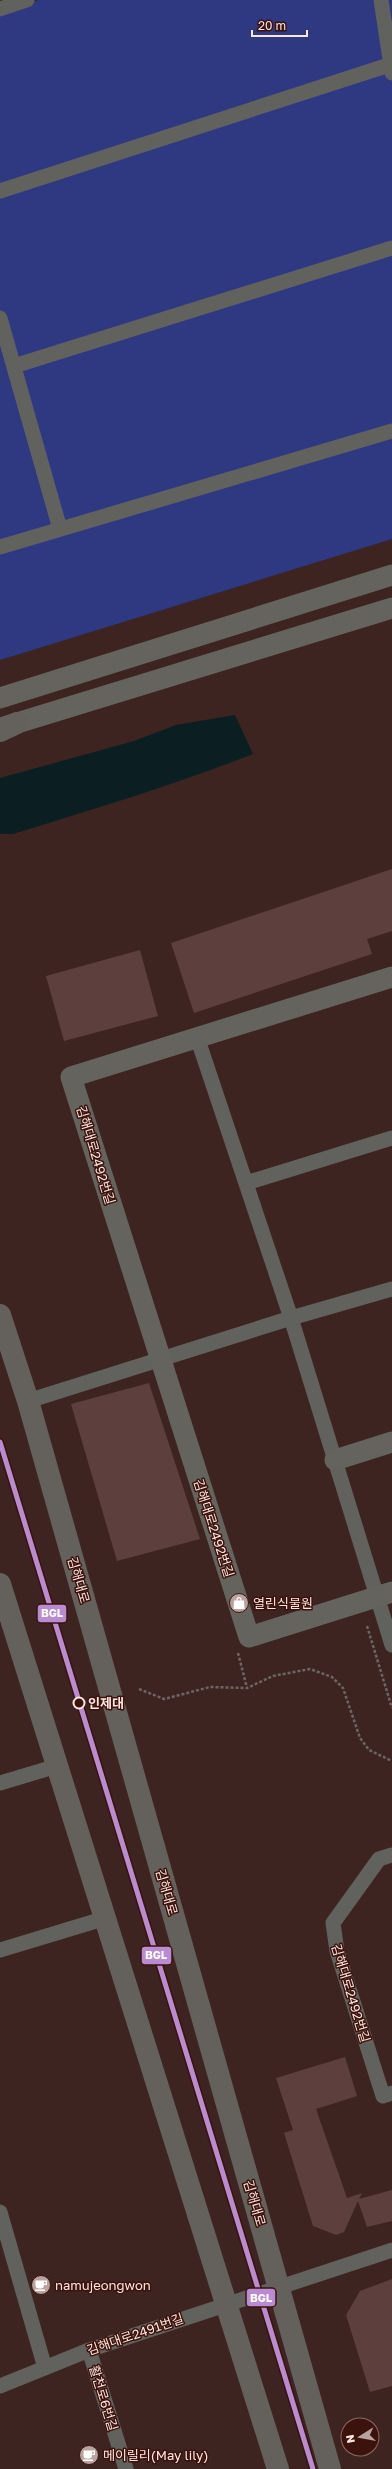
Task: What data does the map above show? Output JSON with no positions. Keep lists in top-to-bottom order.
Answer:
{
  "streets": {
    "main road": ["김해대로"],
    "street": ["김해대로2492번길", "김해대로2491번길", "활천로6번길"]
  },
  "crossings": [
    ["김해대로2491번길", "활천로6번길"]
  ],
  "places": {
    "shop": ["열린식물원"],
    "other": ["인제대"],
    "cafe": ["namujeongwon", "메이릴리(May lily)"]
  },
  "lines": ["transit line BGL"],
  "scale_bar": "20 m",
  "north": "left"
}
